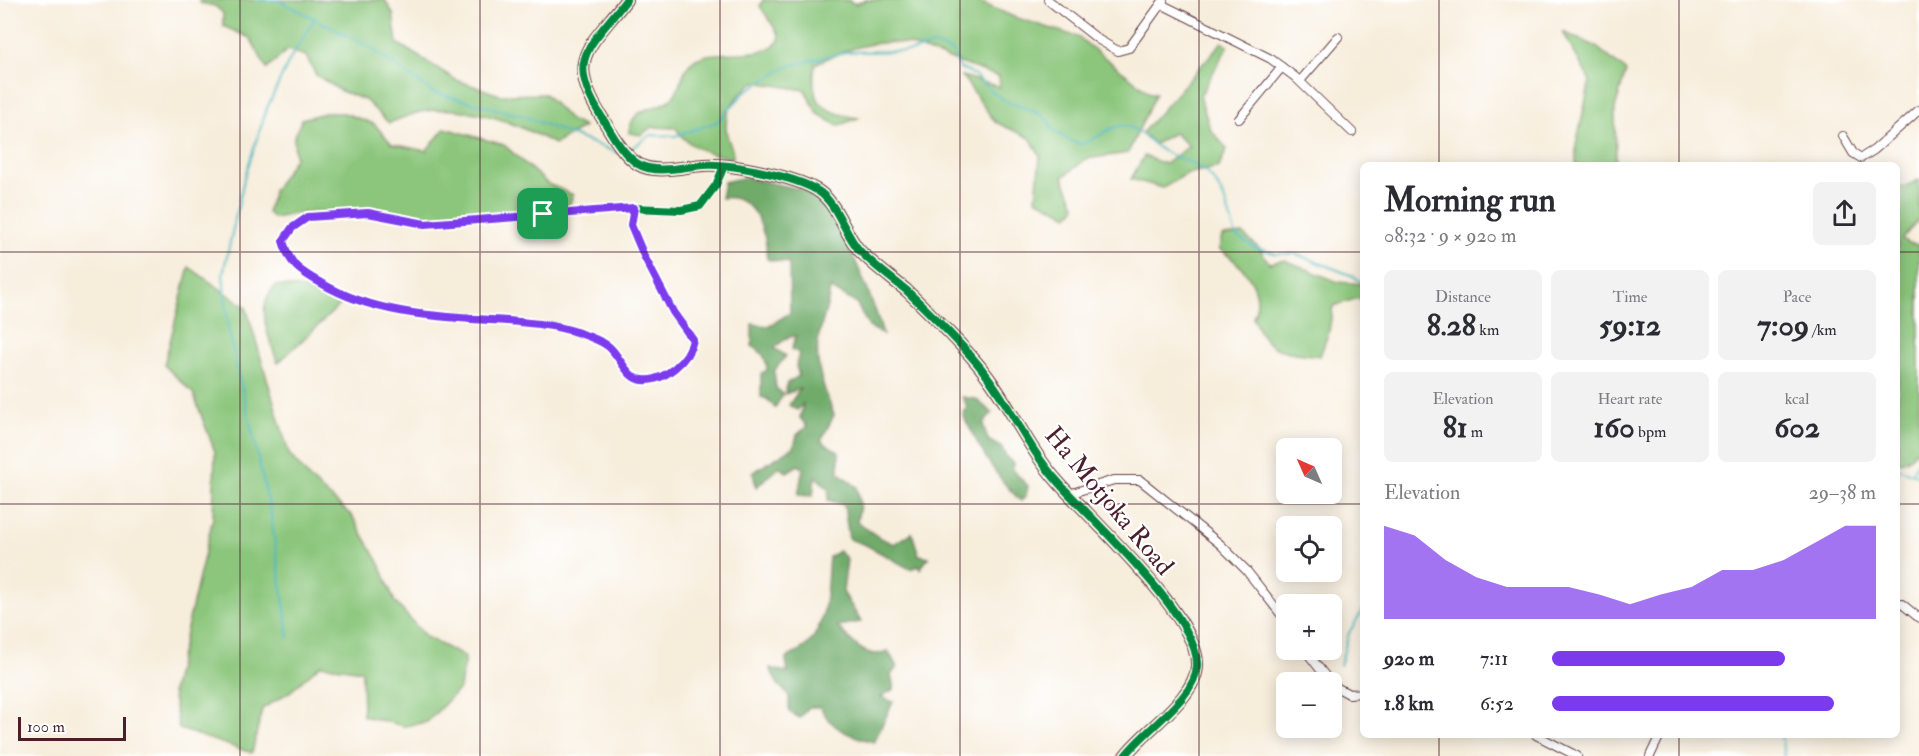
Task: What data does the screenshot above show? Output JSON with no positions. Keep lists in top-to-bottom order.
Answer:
{
  "streets": {
    "street": ["Ha Motjoka Road"]
  },
  "scale_bar": "100 m",
  "north": "top left",
  "page": {
    "heading": ["Morning run", "08:32 · 9 × 920 m"],
    "stats": [
      ["Distance", "8.28 km"],
      ["Time", "59:12"],
      ["Pace", "7:09 /km"],
      ["Elevation", "81 m"],
      ["Heart rate", "160 bpm"],
      ["kcal", "602"]
    ],
    "map_buttons": ["+", "−"],
    "chart": ["Elevation", "29–38 m"],
    "list": [
      {
        "name": "920 m",
        "note": "7:11"
      },
      {
        "name": "1.8 km",
        "note": "6:52"
      }
    ],
    "scale": "100 m"
  }
}
